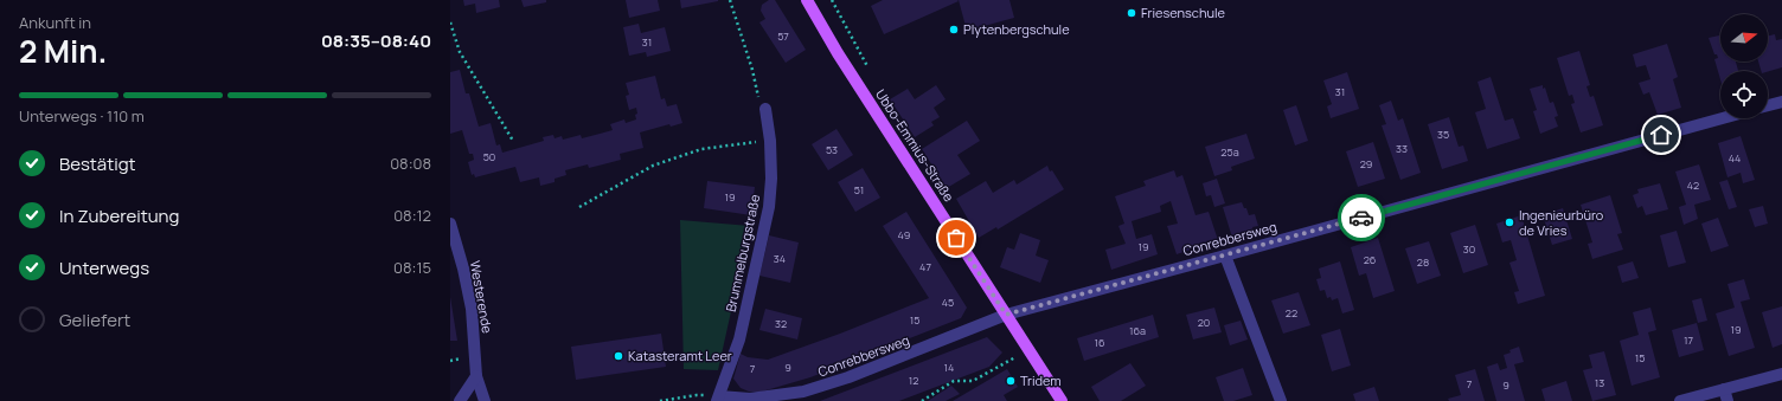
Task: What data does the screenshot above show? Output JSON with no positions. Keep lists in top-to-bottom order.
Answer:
{
  "streets": {
    "main road": ["Ubbo-Emmius-Straße"],
    "street": ["Conrebbersweg", "Brummelburgstraße", "Westerende"]
  },
  "crossings": [
    ["Ubbo-Emmius-Straße", "Conrebbersweg"],
    ["Conrebbersweg", "Brummelburgstraße"]
  ],
  "places": [
    "Friesenschule",
    "Plytenbergschule",
    "Ingenieurbüro de Vries",
    "Katasteramt Leer",
    "Tridem"
  ],
  "house_numbers": [
    "57",
    "31",
    "31",
    "35",
    "33",
    "53",
    "25a",
    "50",
    "44",
    "29",
    "42",
    "51",
    "19",
    "49",
    "19",
    "30",
    "34",
    "26",
    "28",
    "47",
    "45",
    "22",
    "15",
    "20",
    "32",
    "19",
    "16a",
    "17",
    "16",
    "15",
    "9",
    "14",
    "7",
    "12",
    "13",
    "7",
    "9"
  ],
  "north": "right",
  "page": {
    "heading": ["2 Min.", "Ankunft in", "08:35–08:40"],
    "bar": "Unterwegs · 110 m",
    "list": [
      ["Bestätigt", "08:08"],
      ["In Zubereitung", "08:12"],
      ["Unterwegs", "08:15"],
      "Geliefert"
    ]
  }
}
